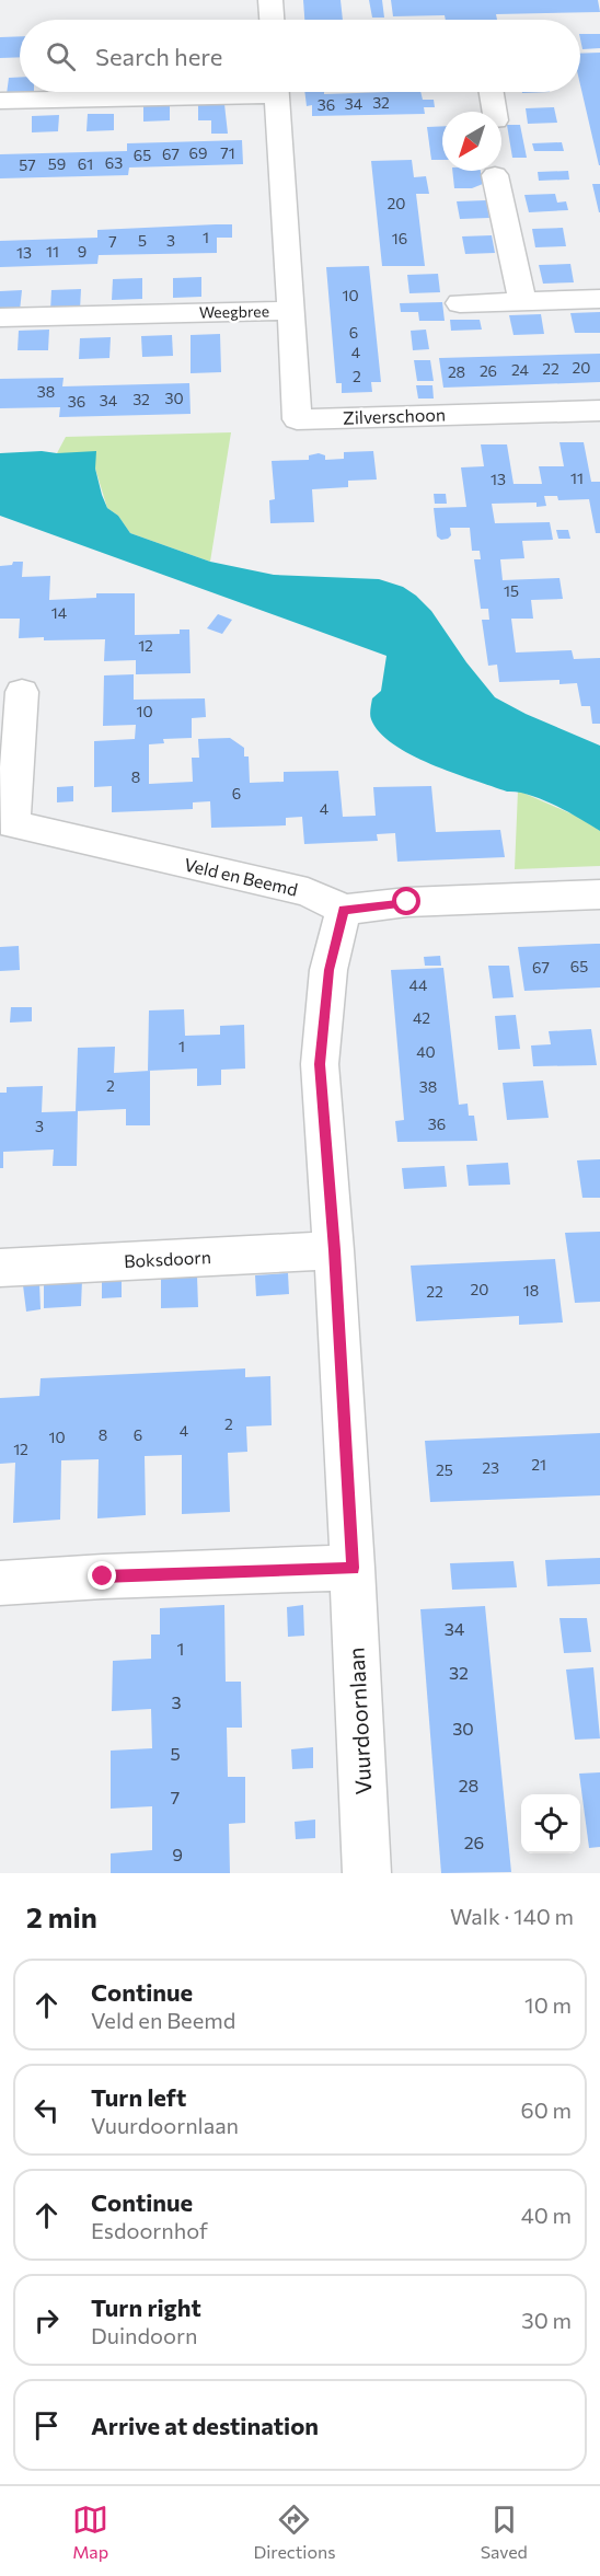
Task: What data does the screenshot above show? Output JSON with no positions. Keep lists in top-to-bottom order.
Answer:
{
  "streets": {
    "street": [
      "Weegbree",
      "Zilverschoon",
      "Veld en Beemd",
      "Boksdoorn",
      "Vuurdoornlaan"
    ]
  },
  "crossings": [
    ["Weegbree", "Zilverschoon"],
    ["Boksdoorn", "Vuurdoornlaan"]
  ],
  "house_numbers": [
    "32",
    "34",
    "36",
    "69",
    "71",
    "67",
    "65",
    "63",
    "59",
    "61",
    "57",
    "20",
    "1",
    "16",
    "5",
    "3",
    "7",
    "11",
    "9",
    "13",
    "10",
    "6",
    "4",
    "20",
    "22",
    "24",
    "26",
    "28",
    "2",
    "38",
    "30",
    "32",
    "34",
    "36",
    "11",
    "13",
    "15",
    "14",
    "12",
    "10",
    "8",
    "6",
    "4",
    "65",
    "67",
    "44",
    "42",
    "1",
    "40",
    "2",
    "38",
    "36",
    "3",
    "20",
    "18",
    "22",
    "2",
    "4",
    "8",
    "6",
    "10",
    "12",
    "21",
    "23",
    "25",
    "34",
    "1",
    "32",
    "3",
    "30",
    "5",
    "28",
    "7",
    "26",
    "9"
  ],
  "north": "bottom left",
  "page": {
    "search": "Search here",
    "heading": ["2 min", "Walk · 140 m"],
    "list": [
      ["Continue", "Veld en Beemd", "10 m"],
      ["Turn left", "Vuurdoornlaan", "60 m"],
      ["Continue", "Esdoornhof", "40 m"],
      ["Turn right", "Duindoorn", "30 m"],
      "Arrive at destination"
    ],
    "nav": ["Map", "Directions", "Saved"]
  }
}
